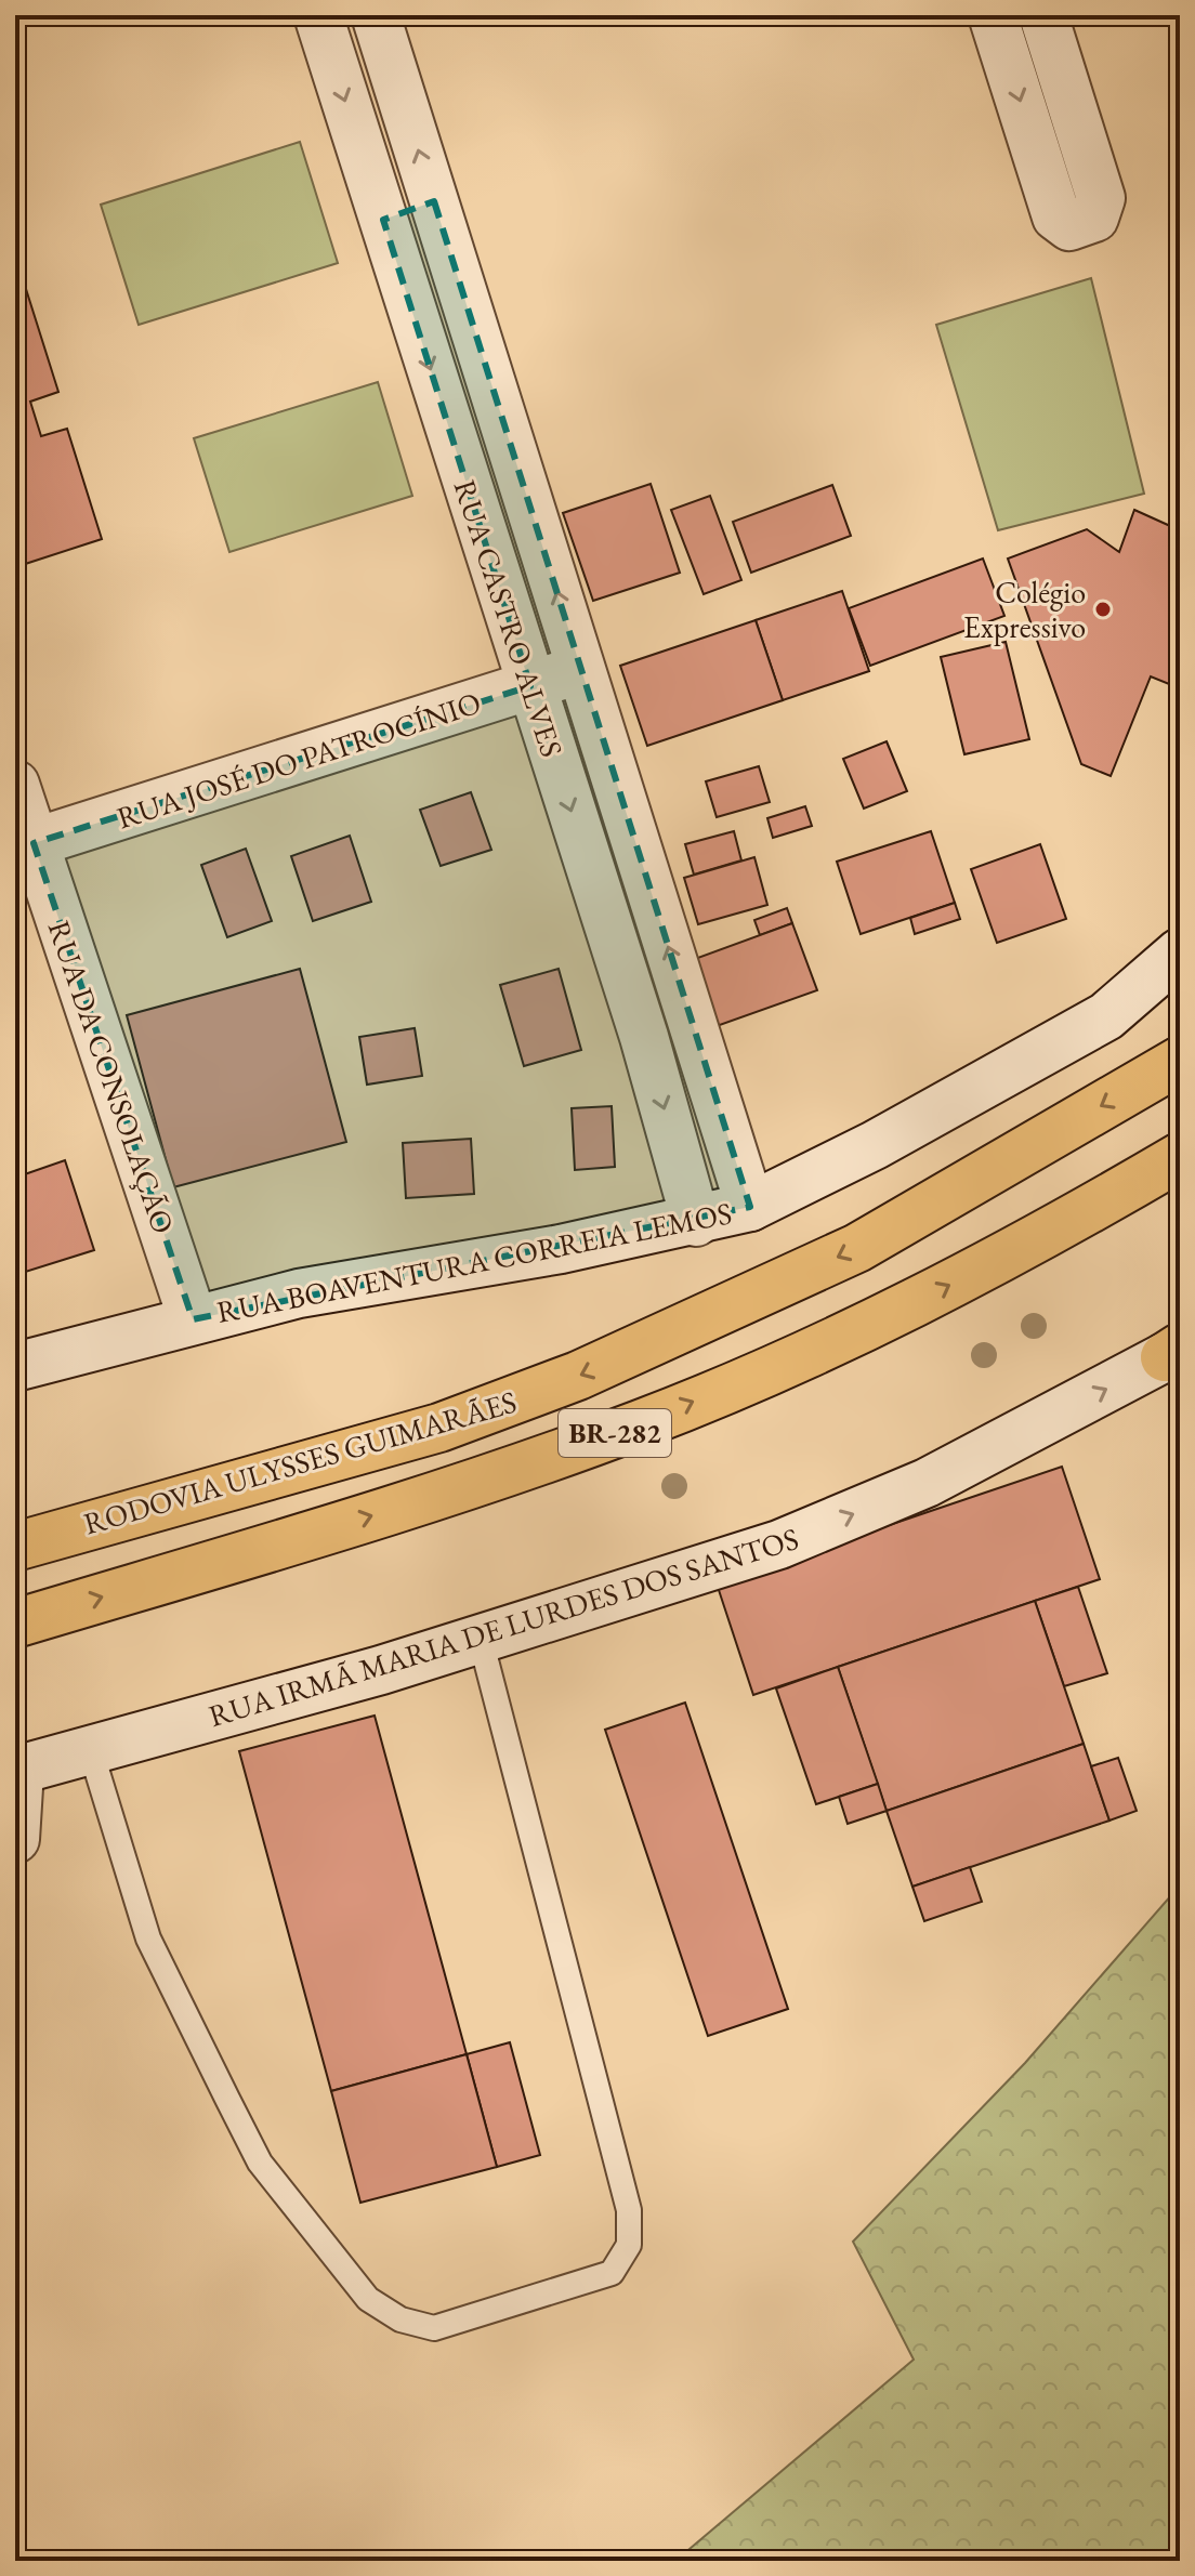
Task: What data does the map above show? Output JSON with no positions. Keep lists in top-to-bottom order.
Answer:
{
  "streets": {
    "highway": ["BR-282", "RODOVIA ULYSSES GUIMARÃES"],
    "street": [
      "RUA CASTRO ALVES",
      "RUA JOSÉ DO PATROCÍNIO",
      "RUA DA CONSOLAÇÃO",
      "RUA BOAVENTURA CORREIA LEMOS",
      "RUA IRMÃ MARIA DE LURDES DOS SANTOS"
    ]
  },
  "crossings": [
    ["RUA CASTRO ALVES", "RUA JOSÉ DO PATROCÍNIO"],
    ["RUA CASTRO ALVES", "RUA BOAVENTURA CORREIA LEMOS"],
    ["RUA JOSÉ DO PATROCÍNIO", "RUA DA CONSOLAÇÃO"],
    ["RUA DA CONSOLAÇÃO", "RUA BOAVENTURA CORREIA LEMOS"]
  ],
  "one_way": ["RUA IRMÃ MARIA DE LURDES DOS SANTOS"],
  "places": ["Colégio Expressivo"]
}
